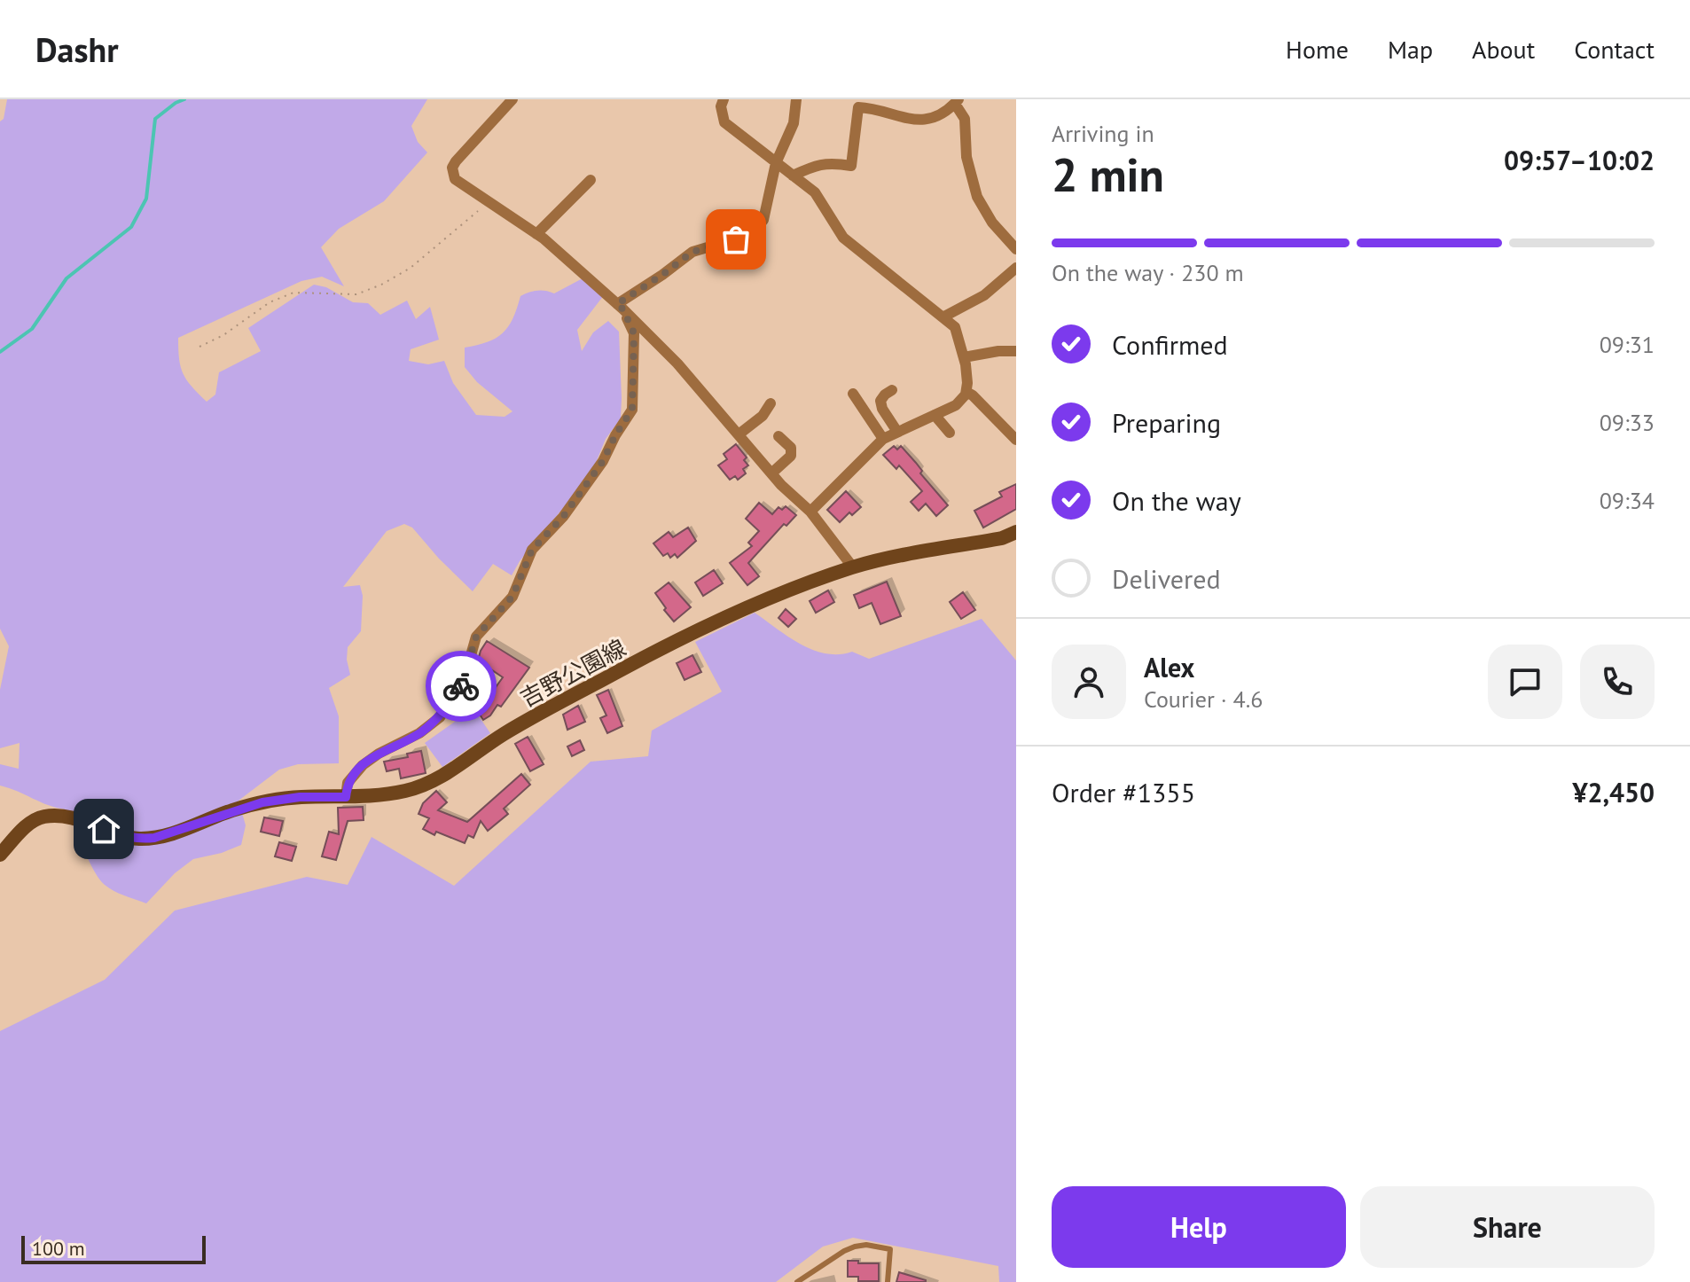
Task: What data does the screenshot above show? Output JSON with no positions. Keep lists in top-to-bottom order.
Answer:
{
  "streets": {
    "main road": ["吉野公園線"]
  },
  "scale_bar": "100 m",
  "page": {
    "header": "Dashr",
    "nav": [
      "Home",
      "Map",
      "About",
      "Contact"
    ],
    "heading": ["2 min", "Arriving in", "09:57–10:02"],
    "panel": [
      "Alex",
      "Courier · 4.6",
      "Order #1355",
      "¥2,450"
    ],
    "bar": "On the way · 230 m",
    "list": [
      ["Confirmed", "09:31"],
      ["Preparing", "09:33"],
      ["On the way", "09:34"],
      "Delivered"
    ],
    "buttons": ["Help", "Share"],
    "scale": "100 m"
  }
}
